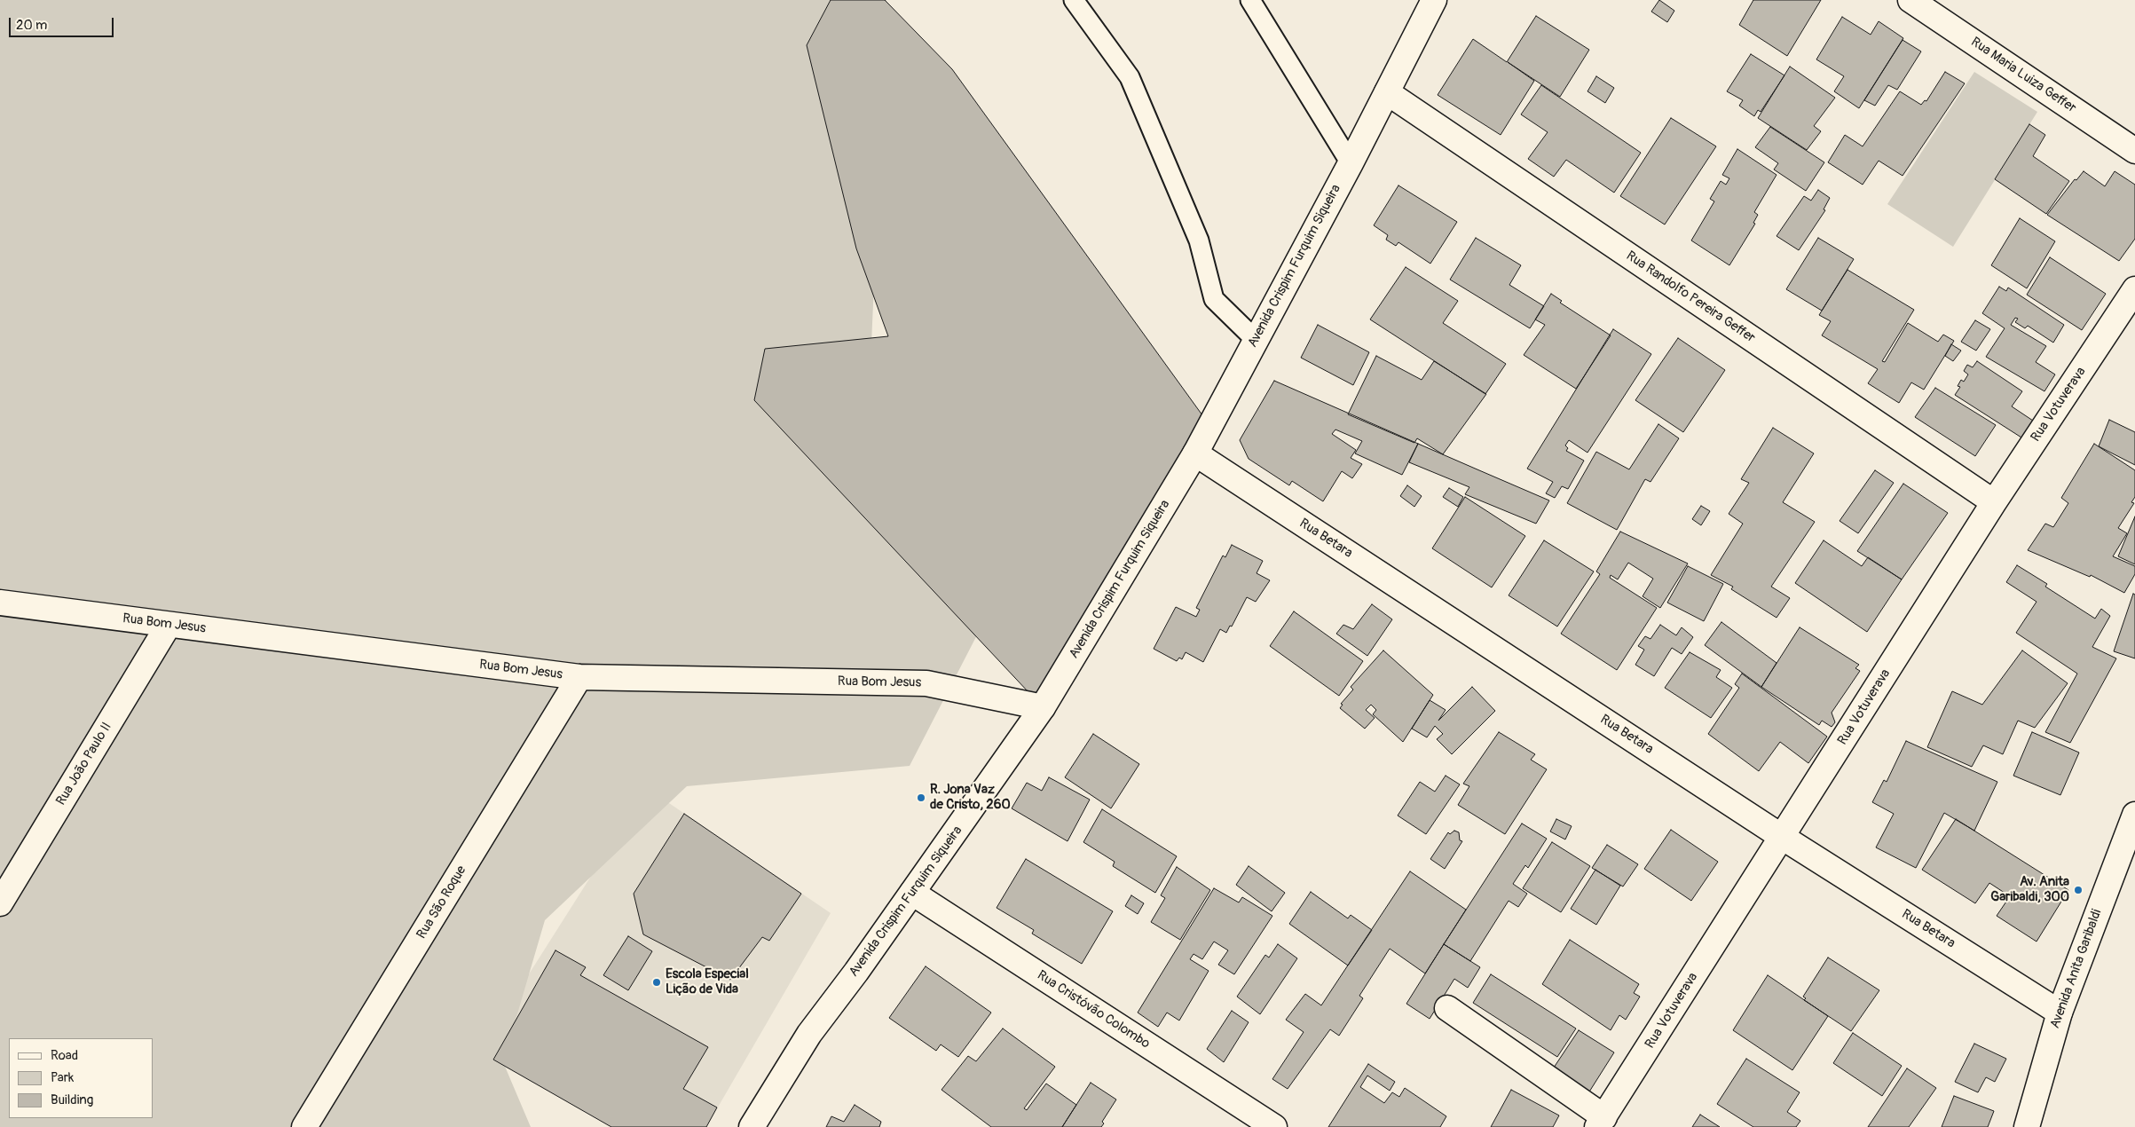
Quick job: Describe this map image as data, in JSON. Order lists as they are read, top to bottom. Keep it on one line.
{"streets":{"street":["Rua Maria Luiza Geffer","Avenida Crispim Furquim Siqueira","Rua Randolfo Pereira Geffer","Rua Votuverava","Rua Betara","Rua Bom Jesus","Rua João Paulo II","Rua São Roque","Avenida Anita Garibaldi","Rua Cristóvão Colombo"]},"crossings":[["Avenida Crispim Furquim Siqueira","Rua Randolfo Pereira Geffer"],["Avenida Crispim Furquim Siqueira","Rua Betara"],["Avenida Crispim Furquim Siqueira","Rua Bom Jesus"],["Avenida Crispim Furquim Siqueira","Rua Cristóvão Colombo"],["Rua Randolfo Pereira Geffer","Rua Votuverava"],["Rua Votuverava","Rua Betara"],["Rua Betara","Avenida Anita Garibaldi"],["Rua Bom Jesus","Rua João Paulo II"],["Rua Bom Jesus","Rua São Roque"]],"places":["R. Jona Vaz de Cristo, 260","Av. Anita Garibaldi, 300","Escola Especial Lição de Vida"],"legend":["Road","Park","Building"],"scale_bar":"20 m"}
